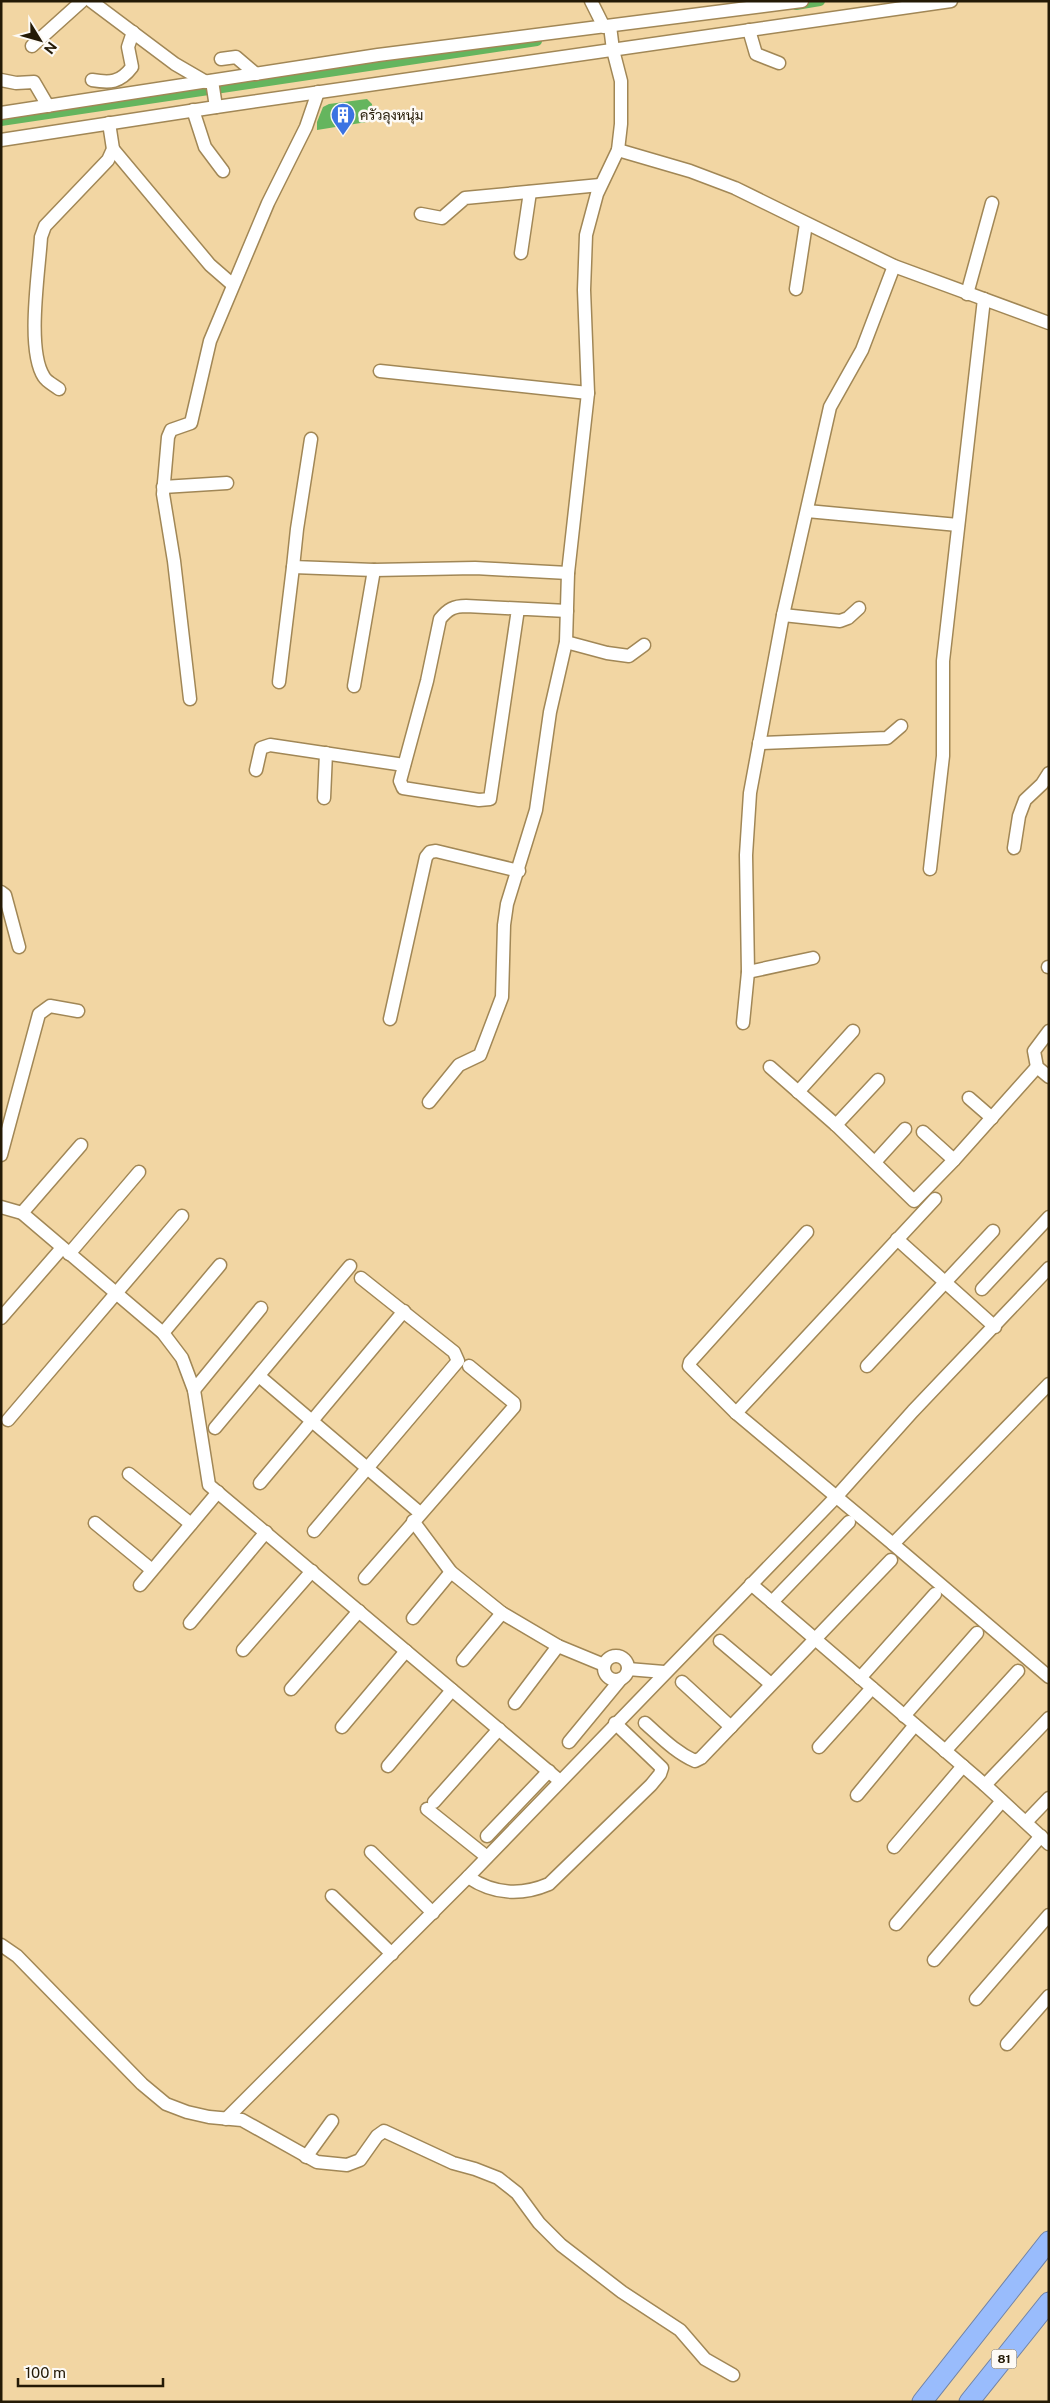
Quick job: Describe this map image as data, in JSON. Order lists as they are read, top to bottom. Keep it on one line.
{"streets":{"highway":["81"]},"places":{"building":["ครัวลุงหนุ่ม"]},"scale_bar":"100 m","north":"bottom right"}
